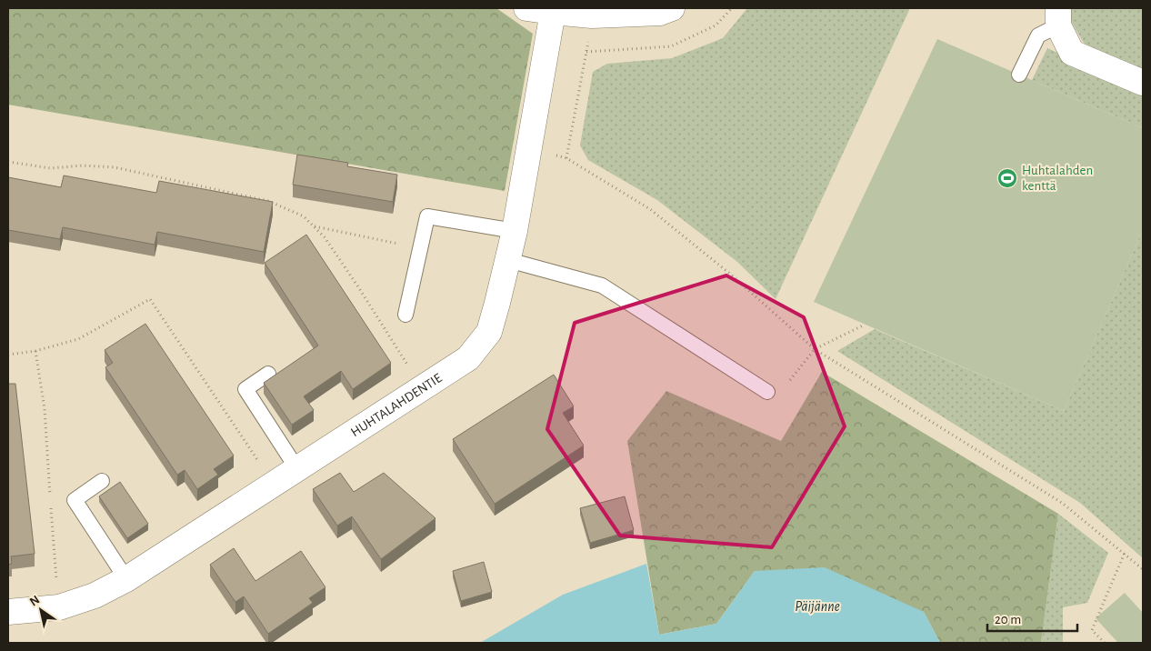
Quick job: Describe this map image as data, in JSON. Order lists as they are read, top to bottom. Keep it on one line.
{"streets":{"street":["HUHTALAHDENTIE"]},"water":["Päijänne"],"places":{"sports":["Huhtalahden kenttä"]},"scale_bar":"20 m","north":"top left"}
